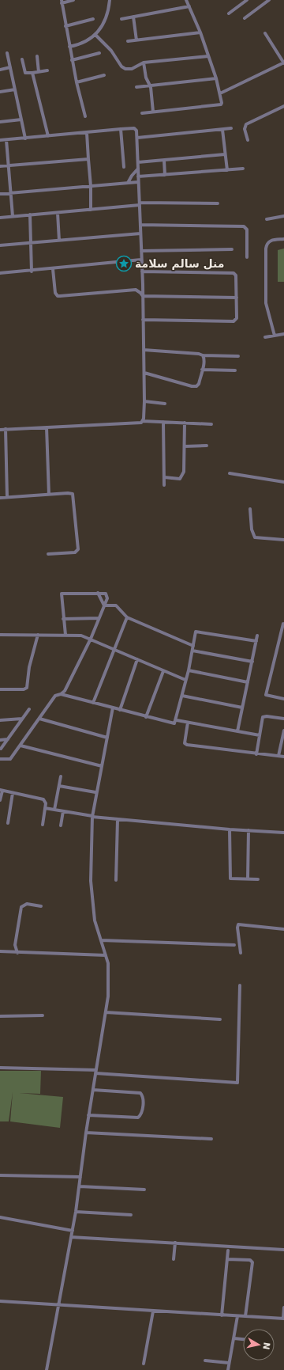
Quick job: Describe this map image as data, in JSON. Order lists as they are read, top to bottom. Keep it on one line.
{"places":{"place":["منل سالم سلامة"]},"north":"right"}
